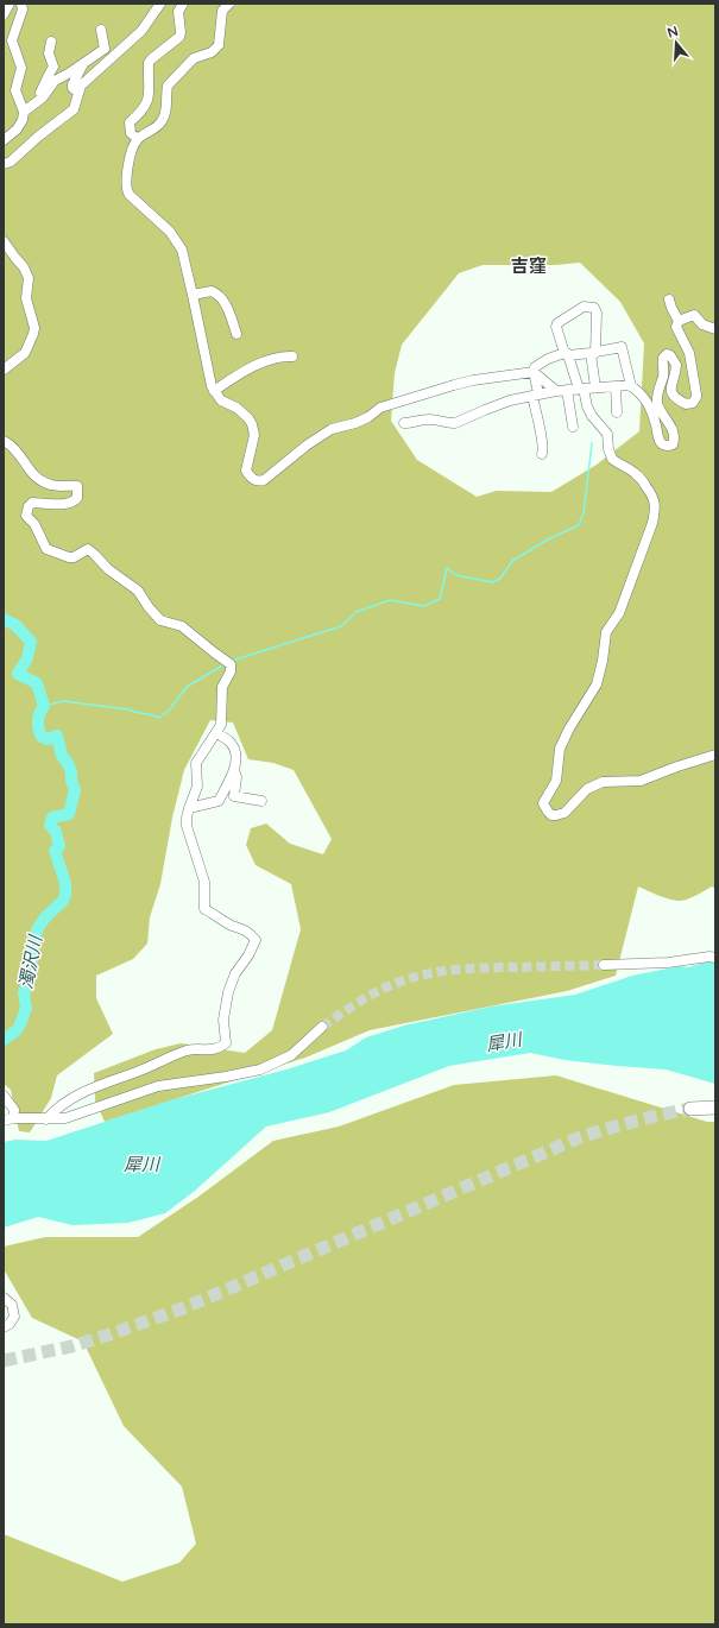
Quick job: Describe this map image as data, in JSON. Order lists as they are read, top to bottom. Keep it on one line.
{"districts":["吉窪"],"water":["濁沢川","犀川"],"north":"top"}
